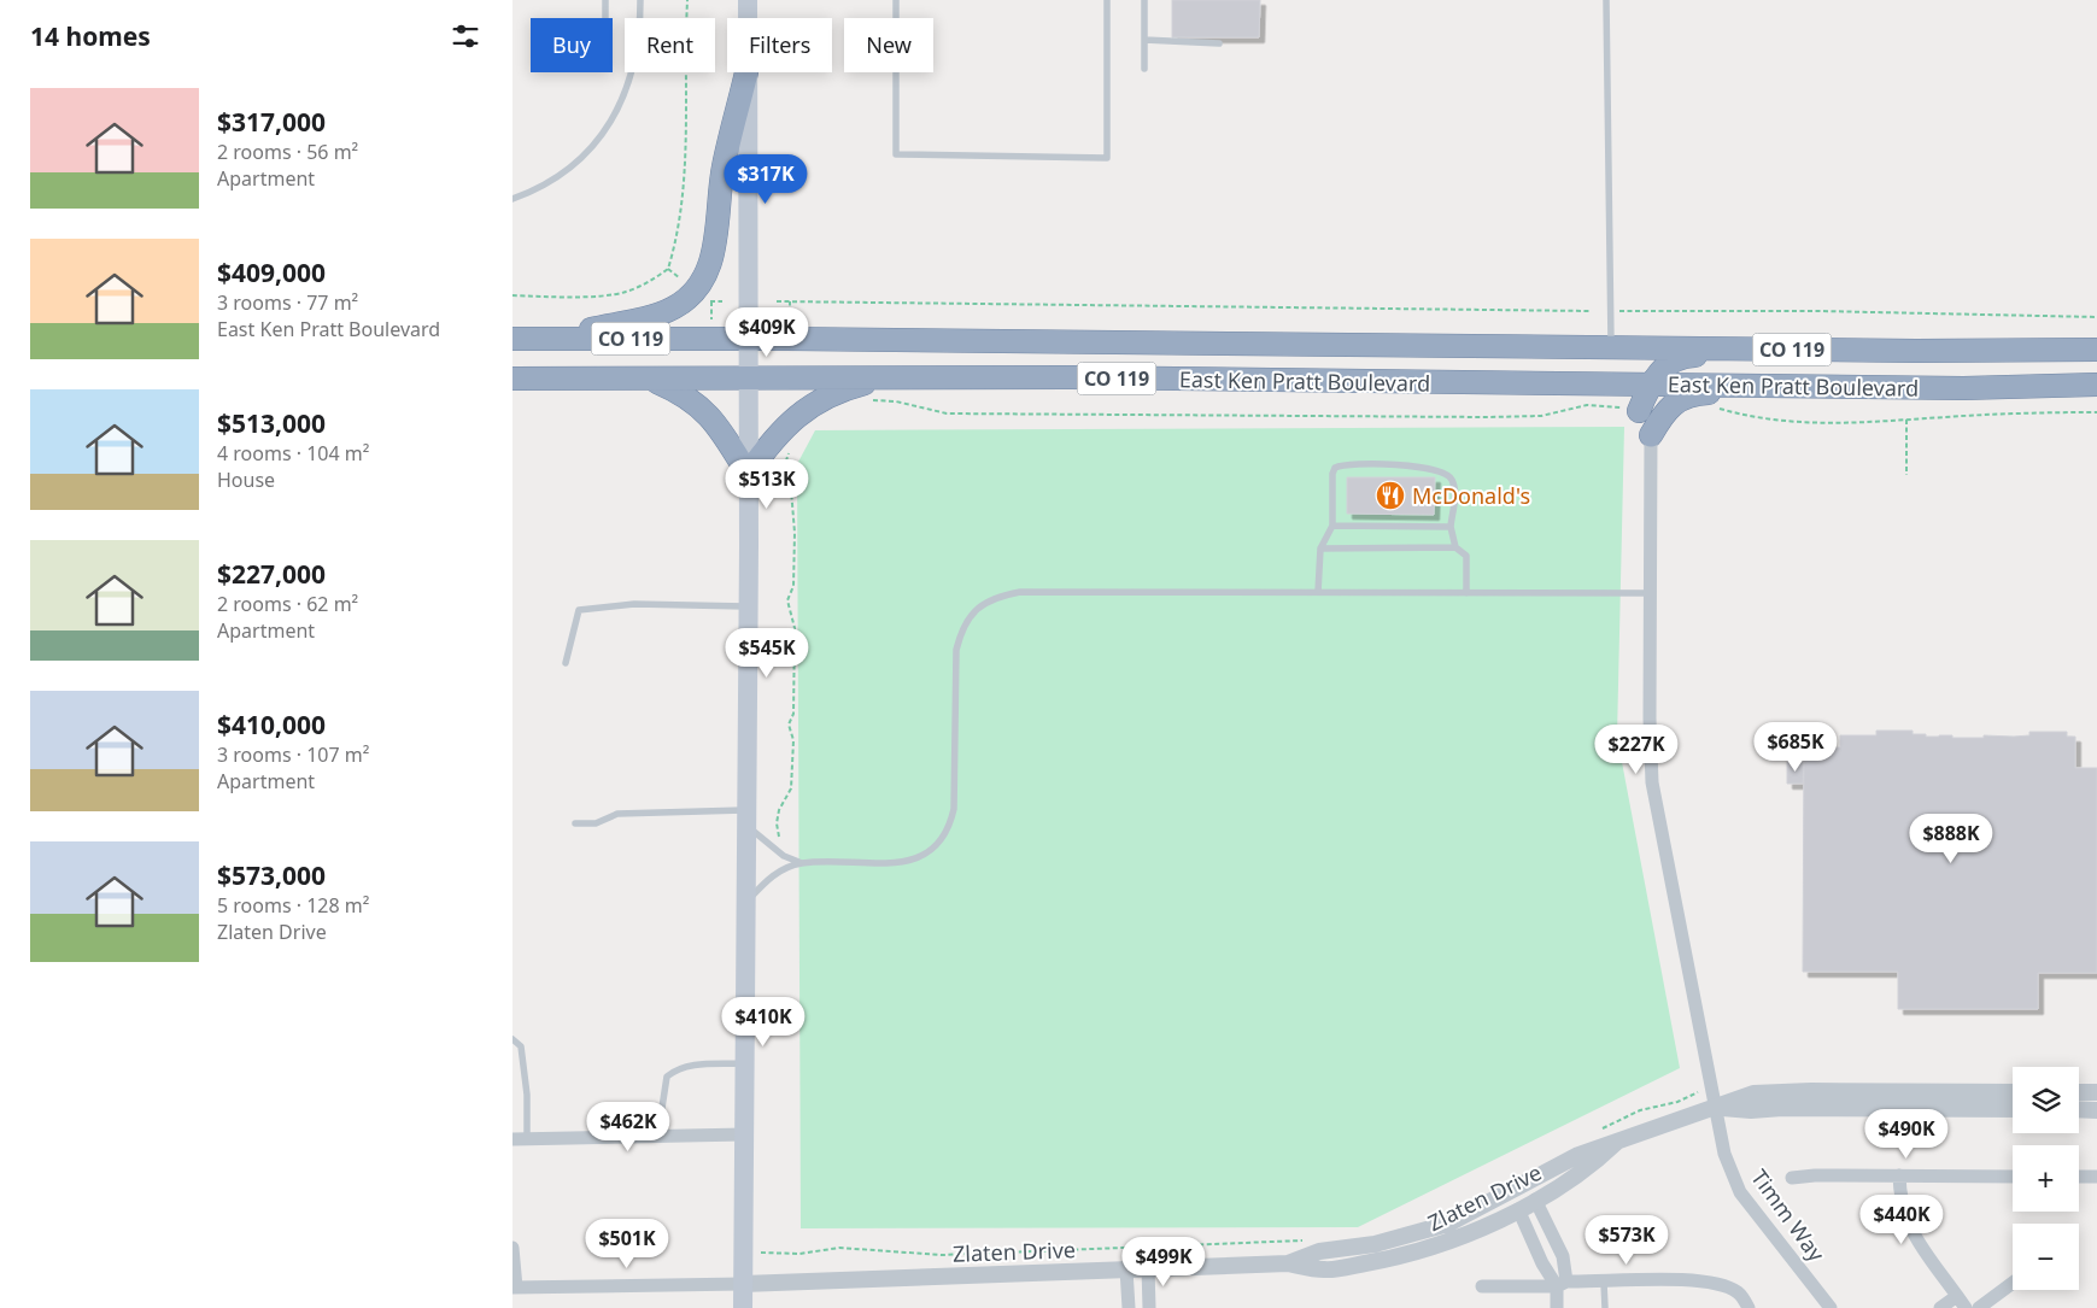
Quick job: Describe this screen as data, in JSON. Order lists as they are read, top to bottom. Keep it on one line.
{"streets":{"highway":["CO 119","East Ken Pratt Boulevard"],"street":["Zlaten Drive","Timm Way"]},"crossings":[["Zlaten Drive","Timm Way"]],"places":{"restaurant":["McDonald's"]},"page":{"heading":"14 homes","chip":["Buy","Rent","Filters","New"],"list":[{"name":"$317,000","note":"2 rooms · 56 m² · Apartment"},{"name":"$409,000","note":"3 rooms · 77 m² · East Ken Pratt Boulevard"},{"name":"$513,000","note":"4 rooms · 104 m² · House"},{"name":"$227,000","note":"2 rooms · 62 m² · Apartment"},{"name":"$410,000","note":"3 rooms · 107 m² · Apartment"},{"name":"$573,000","note":"5 rooms · 128 m² · Zlaten Drive"}],"price":["$317K","$409K","$513K","$545K","$685K","$227K","$888K","$410K","$462K","$490K","$440K","$573K","$501K","$499K"],"map_buttons":["+","−"]}}
